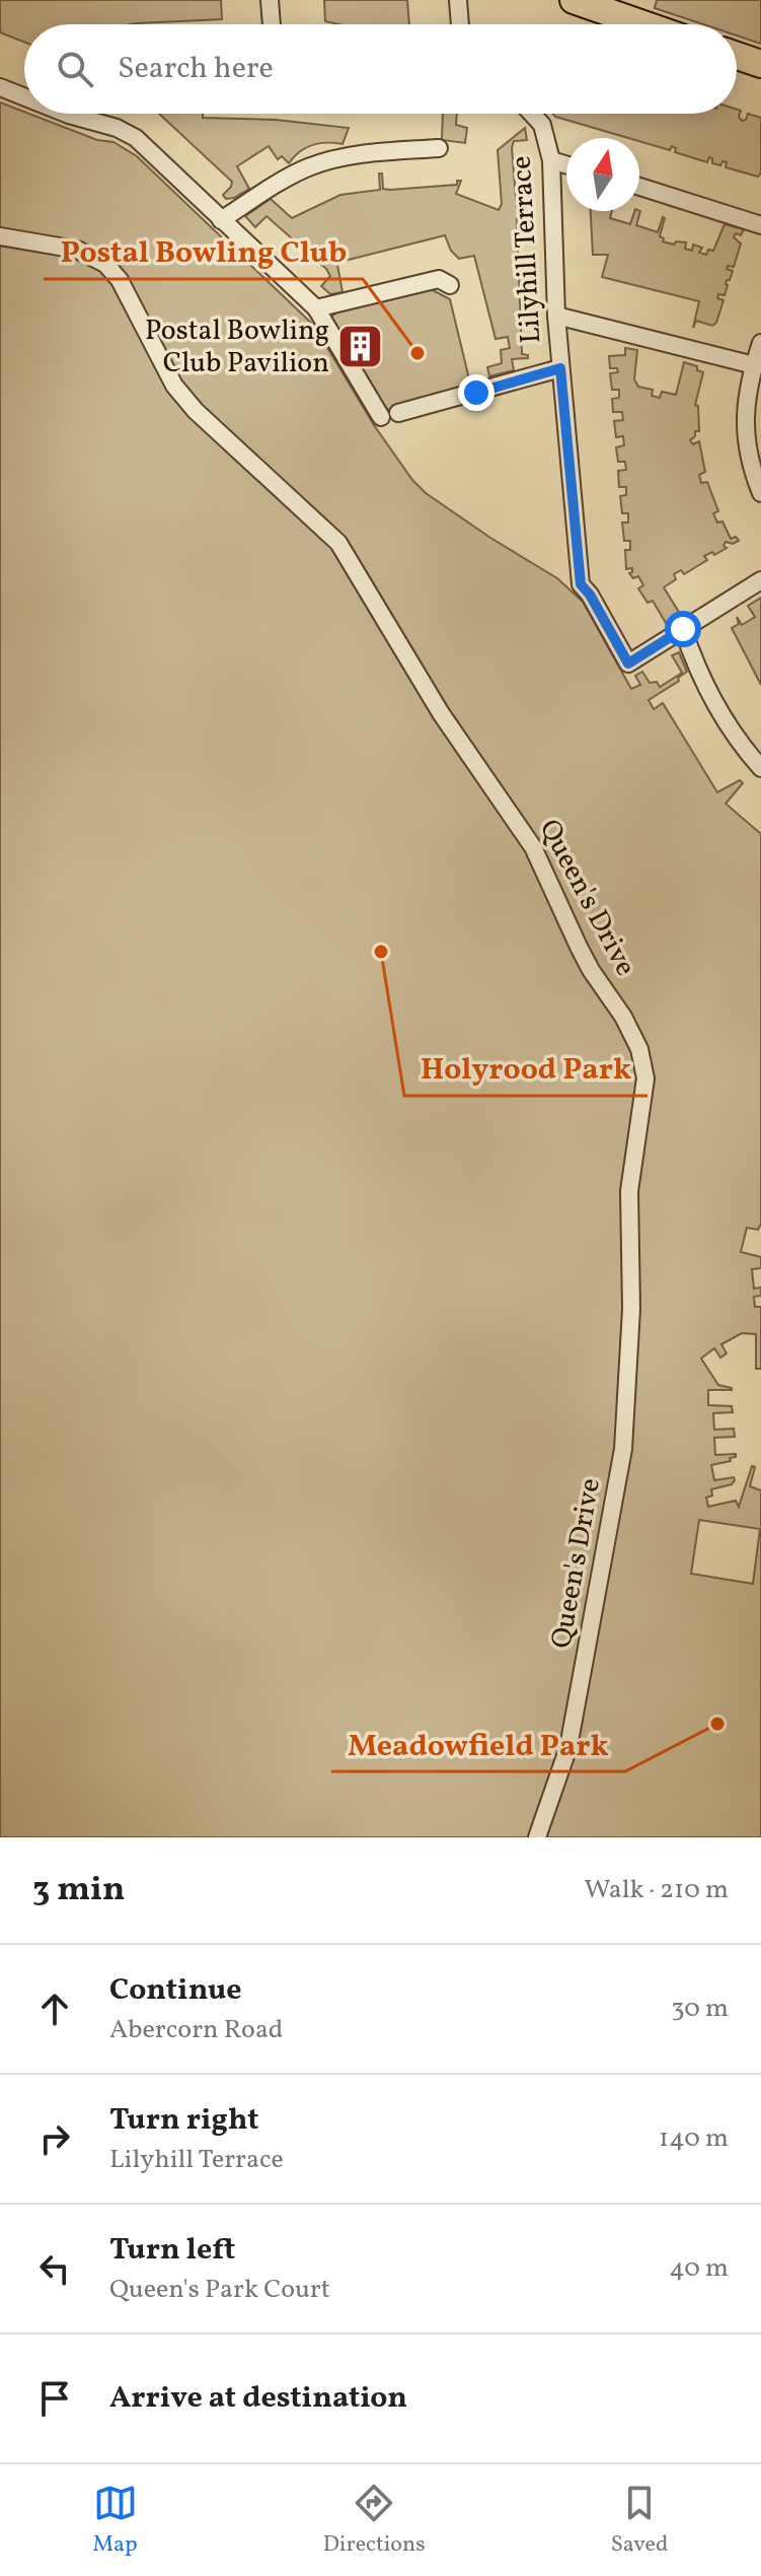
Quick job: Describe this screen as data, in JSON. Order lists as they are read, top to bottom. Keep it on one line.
{"streets":{"street":["Lilyhill Terrace","Queen's Drive"]},"places":{"building":["Postal Bowling Club Pavilion"],"other":["Postal Bowling Club","Holyrood Park","Meadowfield Park"]},"north":"top","page":{"search":"Search here","heading":["3 min","Walk · 210 m"],"list":[["Continue","Abercorn Road","30 m"],["Turn right","Lilyhill Terrace","140 m"],["Turn left","Queen's Park Court","40 m"],"Arrive at destination"],"nav":["Map","Directions","Saved"]}}
